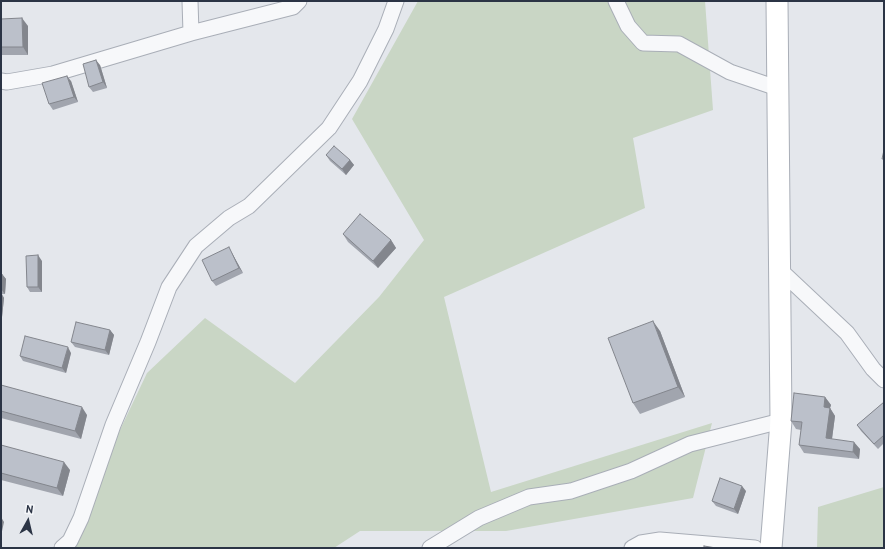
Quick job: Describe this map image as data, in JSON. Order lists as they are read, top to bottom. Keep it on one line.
{"north":"top"}
